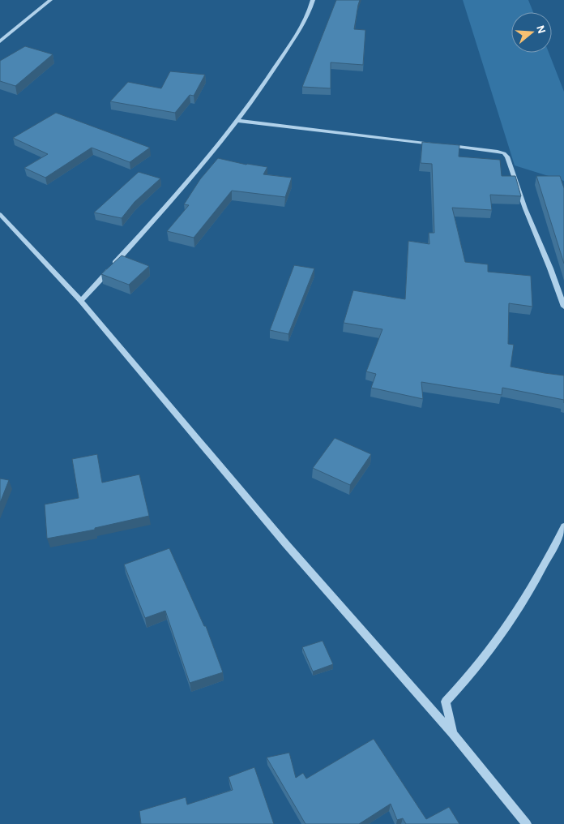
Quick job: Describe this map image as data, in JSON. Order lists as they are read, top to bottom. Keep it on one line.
{"north":"right"}
